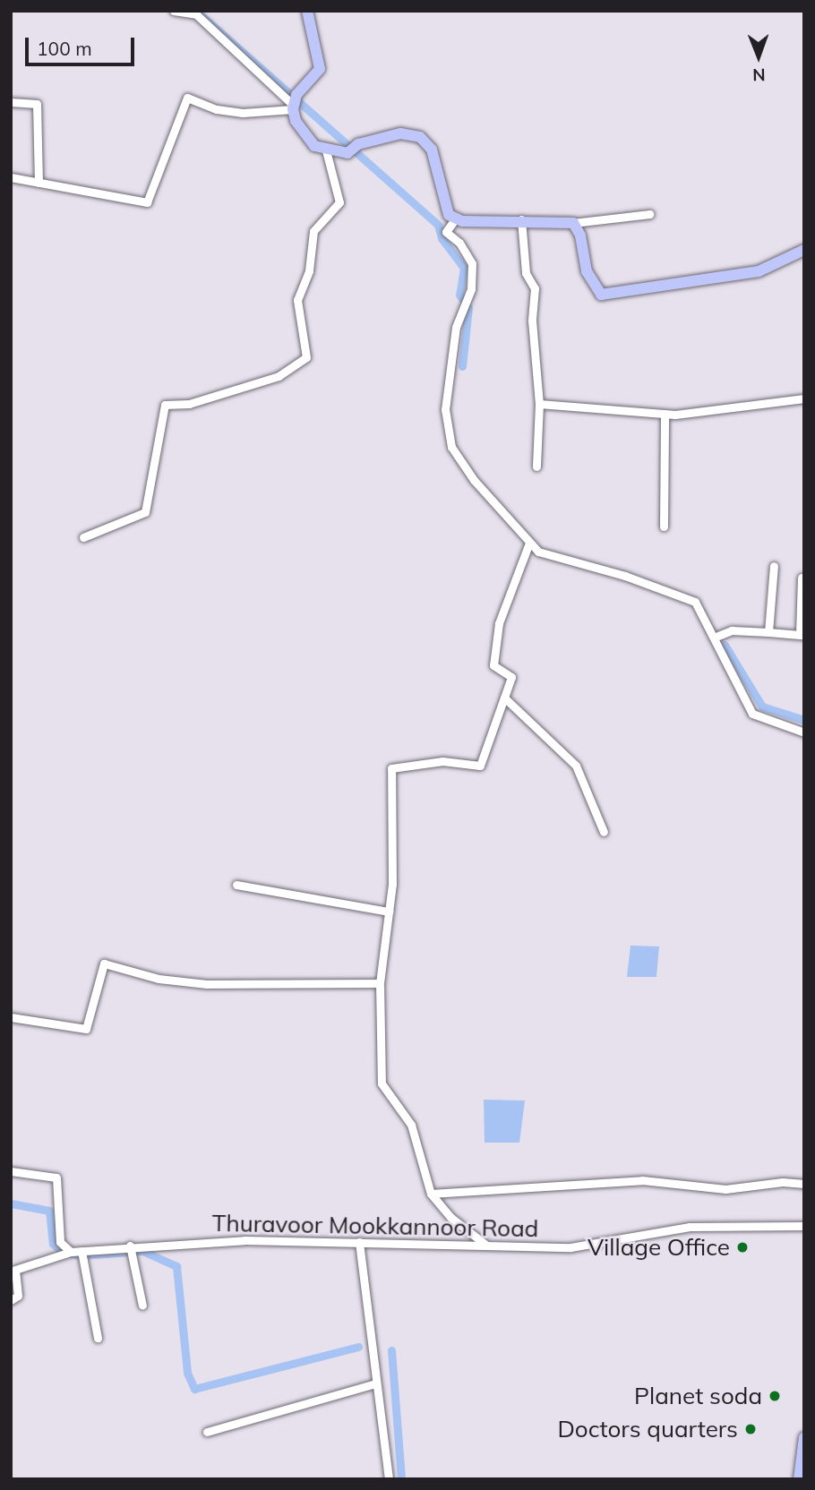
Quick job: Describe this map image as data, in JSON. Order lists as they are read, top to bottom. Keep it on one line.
{"streets":{"street":["Thuravoor Mookkannoor Road"]},"places":["Village Office","Planet soda","Doctors quarters"],"scale_bar":"100 m","north":"bottom"}
